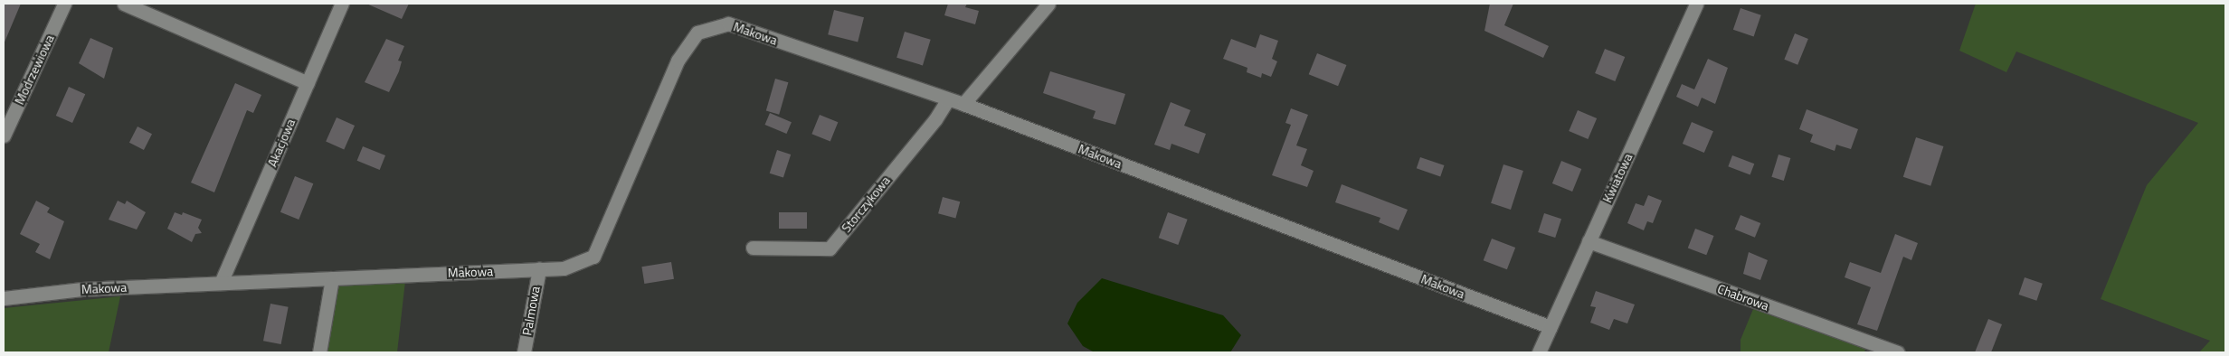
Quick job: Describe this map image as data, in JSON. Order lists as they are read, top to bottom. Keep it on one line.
{"streets":{"street":["Makowa","Modrzewiowa","Akacjowa","Kwiatowa","Storczykowa","Chabrowa","Palmowa"]},"crossings":[["Makowa","Akacjowa"],["Makowa","Kwiatowa"],["Makowa","Storczykowa"],["Makowa","Palmowa"],["Kwiatowa","Chabrowa"]]}
